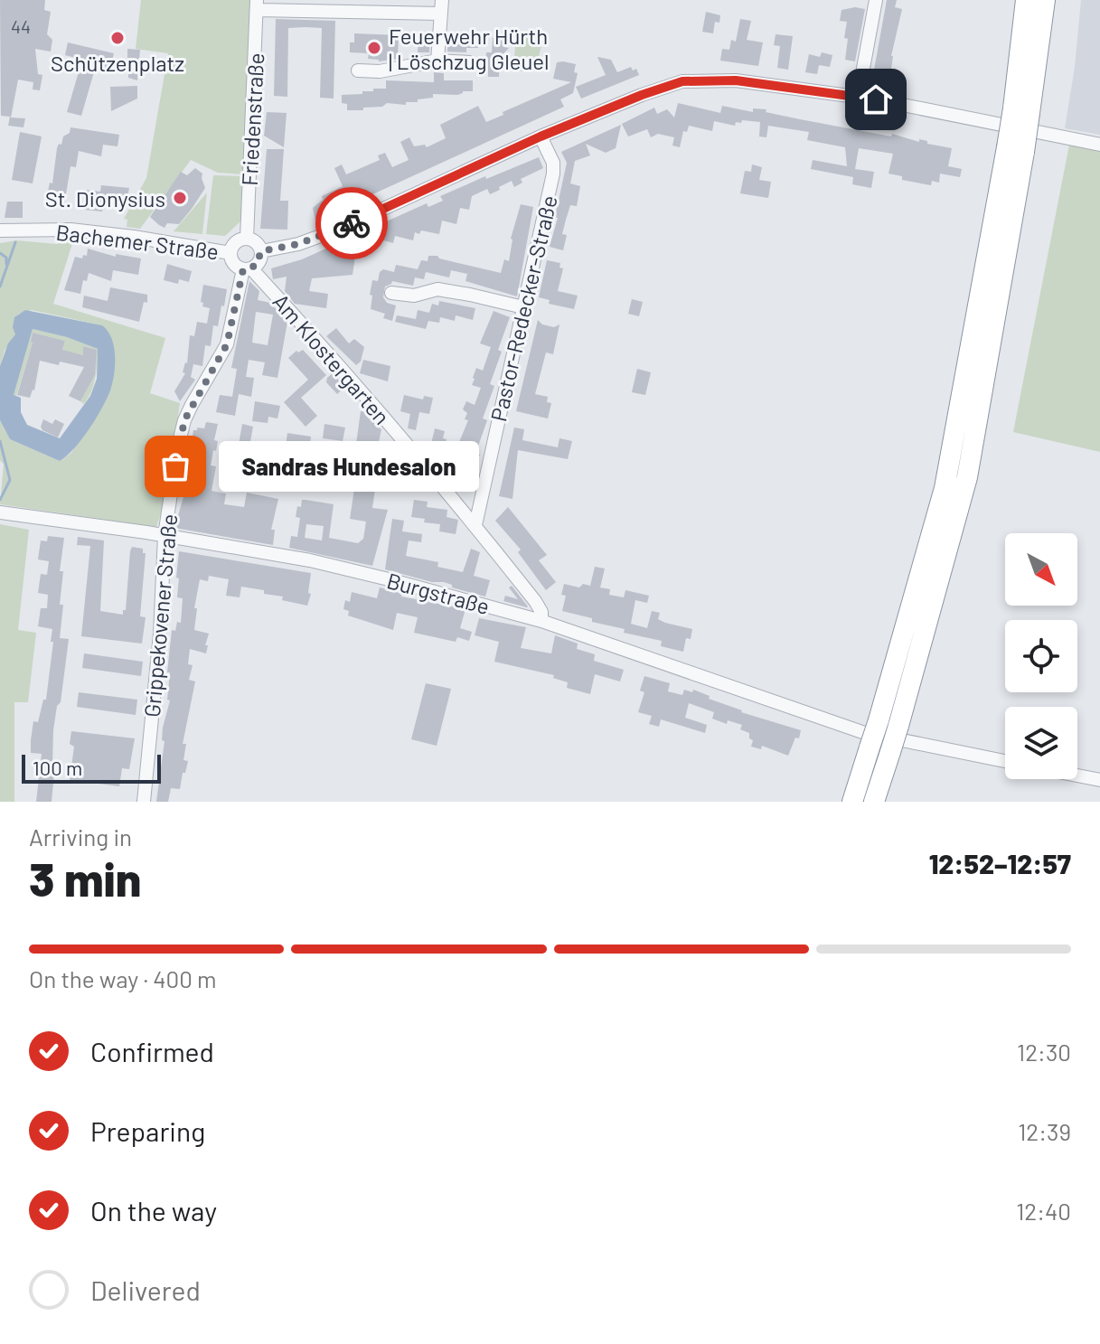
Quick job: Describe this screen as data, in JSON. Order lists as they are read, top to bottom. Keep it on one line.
{"streets":{"street":["Friedenstraße","Bachemer Straße","Pastor-Redecker-Straße","Am Klostergarten","Burgstraße","Grippekovener Straße"]},"crossings":[["Friedenstraße","Bachemer Straße"],["Friedenstraße","Am Klostergarten"],["Friedenstraße","Grippekovener Straße"],["Bachemer Straße","Am Klostergarten"],["Bachemer Straße","Grippekovener Straße"],["Pastor-Redecker-Straße","Am Klostergarten"],["Am Klostergarten","Burgstraße"],["Am Klostergarten","Grippekovener Straße"],["Burgstraße","Grippekovener Straße"]],"places":["Schützenplatz","Feuerwehr Hürth | Löschzug Gleuel","St. Dionysius","Sandras Hundesalon"],"house_numbers":["44"],"scale_bar":"100 m","north":"bottom right","page":{"bubble":"Sandras Hundesalon","scale":"100 m","heading":["3 min","Arriving in","12:52–12:57"],"bar":"On the way · 400 m","list":[["Confirmed","12:30"],["Preparing","12:39"],["On the way","12:40"],"Delivered"]}}
